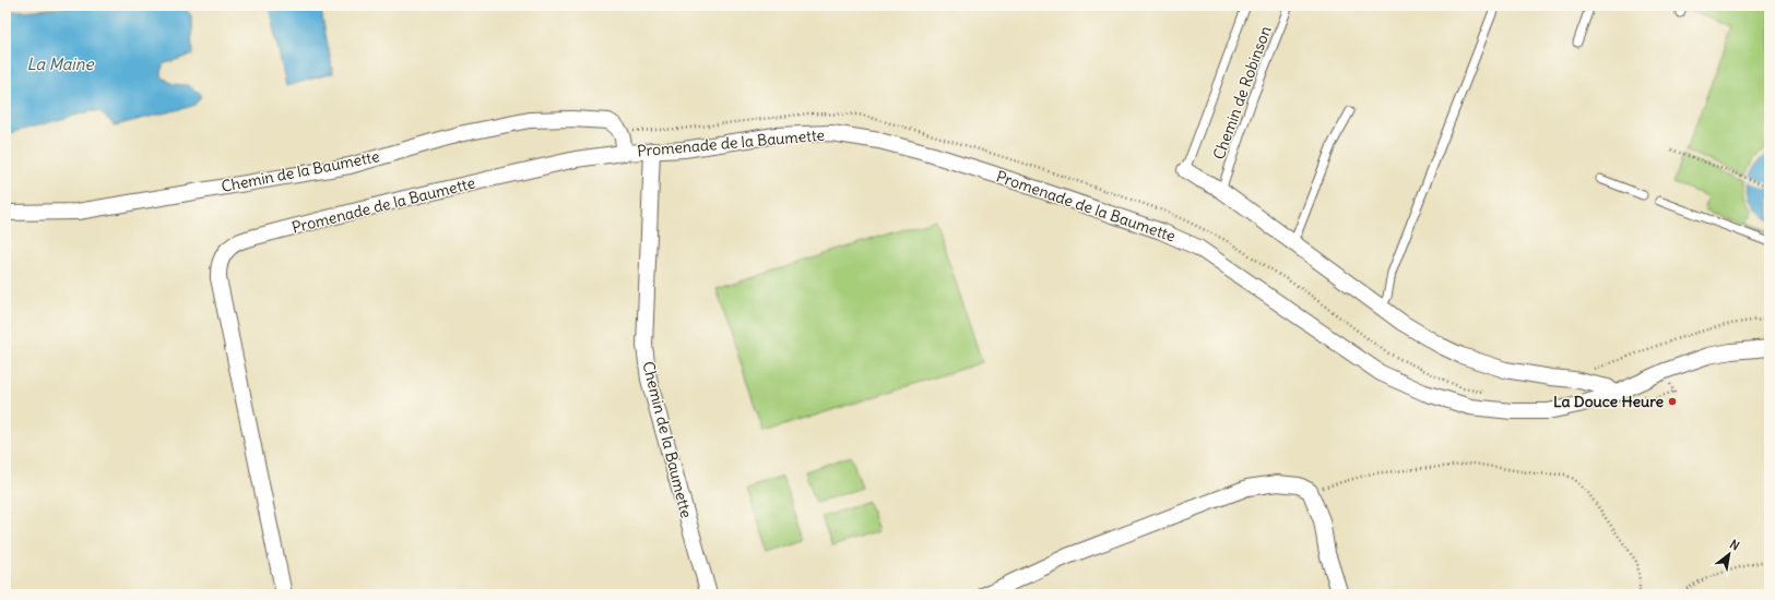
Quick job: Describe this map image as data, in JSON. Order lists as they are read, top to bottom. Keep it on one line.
{"streets":{"street":["Promenade de la Baumette","Chemin de la Baumette"],"lane":["Chemin de Robinson"]},"crossings":[["Promenade de la Baumette","Chemin de la Baumette"]],"water":["La Maine"],"places":["La Douce Heure"],"north":"top right"}
